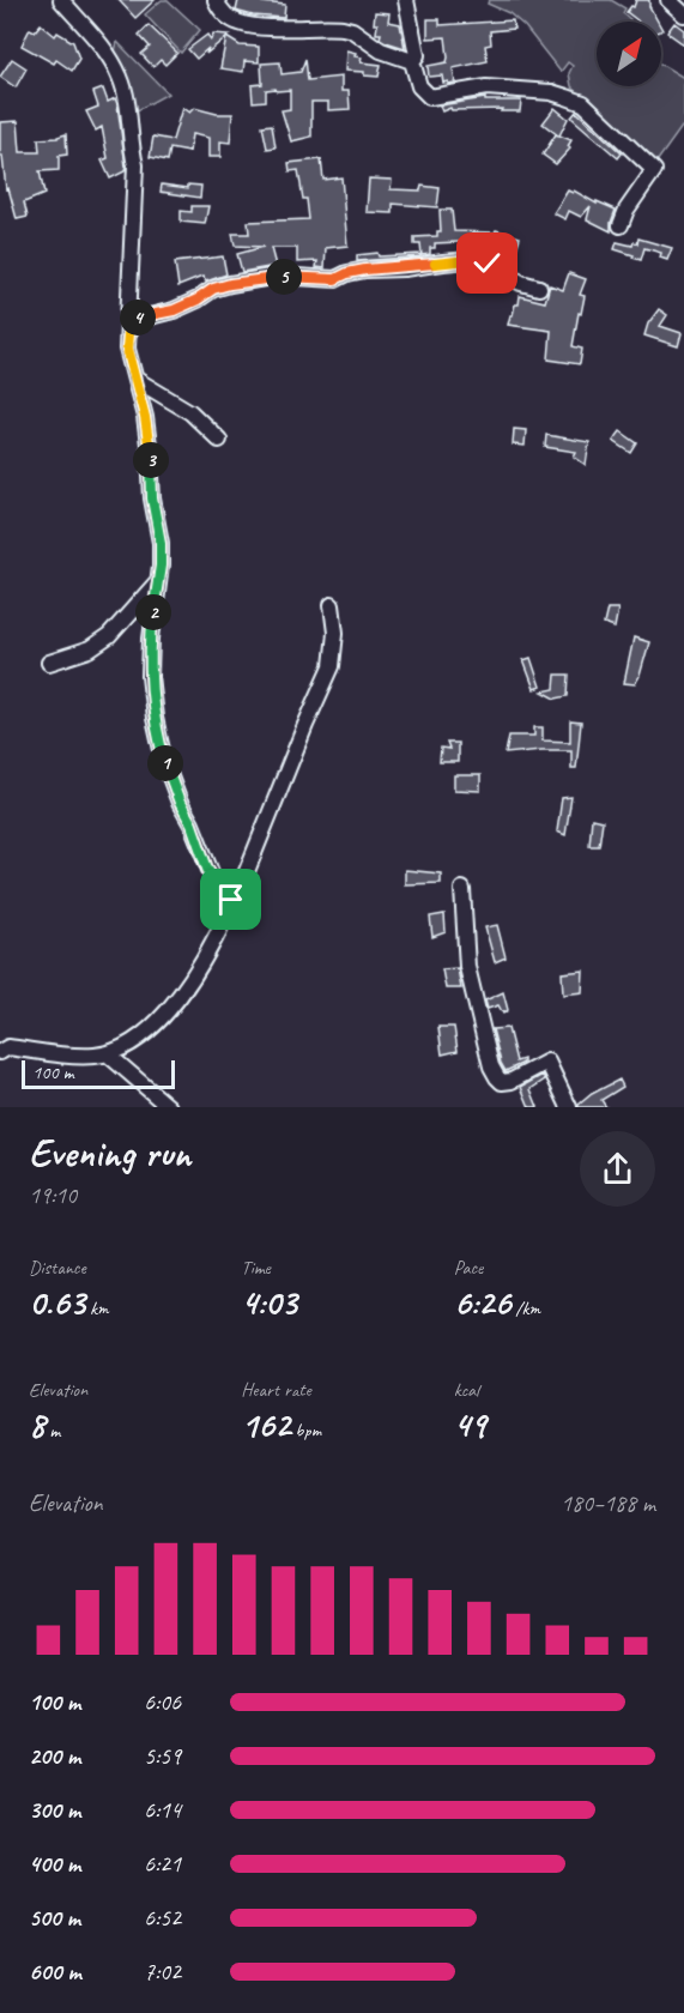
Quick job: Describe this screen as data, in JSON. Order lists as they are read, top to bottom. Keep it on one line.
{"scale_bar":"100 m","north":"top right","page":{"pins":["5","4","3","2","1"],"scale":"100 m","heading":["Evening run","19:10"],"stats":[["Distance","0.63 km"],["Time","4:03"],["Pace","6:26 /km"],["Elevation","8 m"],["Heart rate","162 bpm"],["kcal","49"]],"chart":["Elevation","180–188 m"],"list":[{"name":"100 m","note":"6:06"},{"name":"200 m","note":"5:59"},{"name":"300 m","note":"6:14"},{"name":"400 m","note":"6:21"},{"name":"500 m","note":"6:52"},{"name":"600 m","note":"7:02"}]}}
